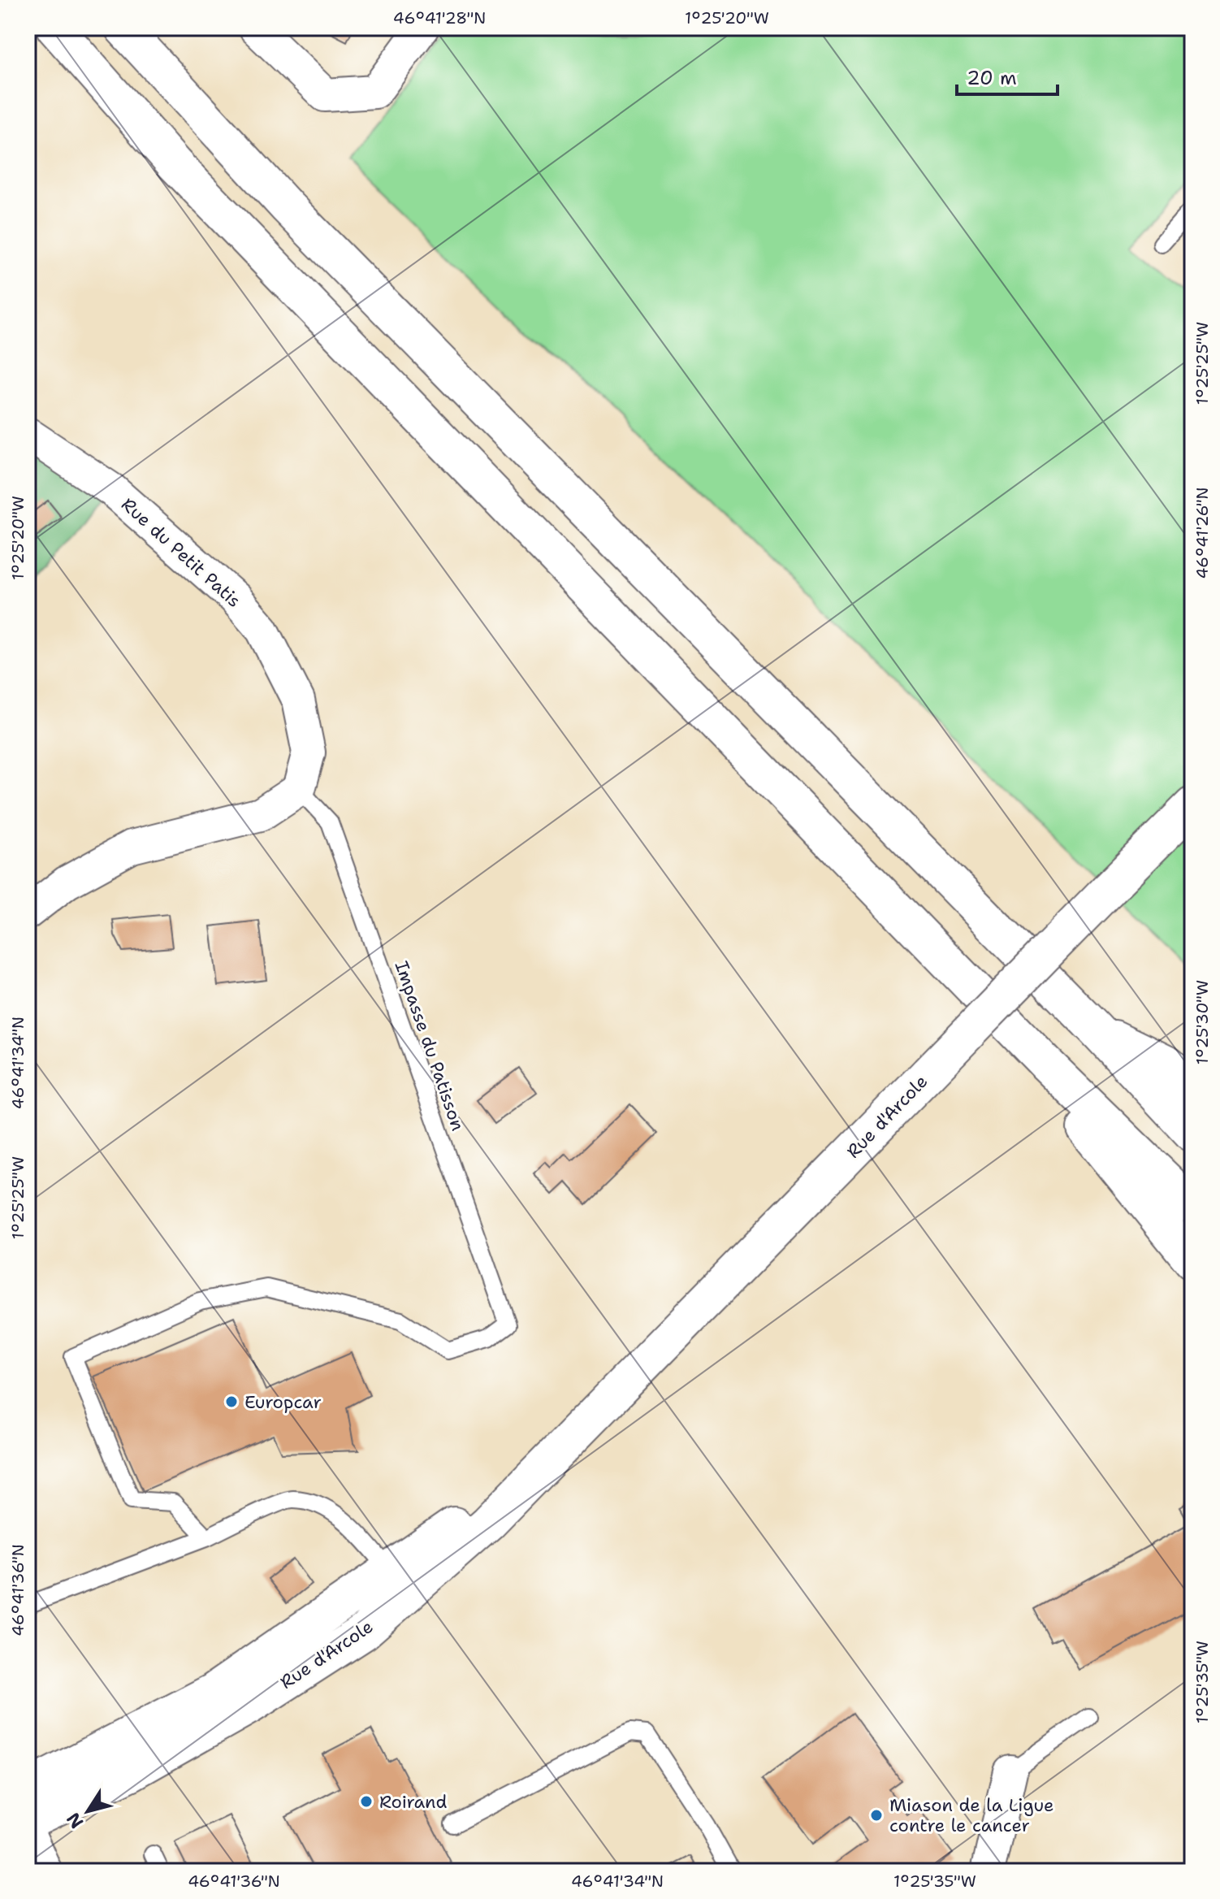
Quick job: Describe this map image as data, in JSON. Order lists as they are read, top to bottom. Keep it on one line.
{"streets":{"main road":["Rue d'Arcole"],"street":["Rue du Petit Patis"],"lane":["Impasse du Patisson"]},"crossings":[["Rue du Petit Patis","Impasse du Patisson"]],"places":["Europcar","Roirand","Miason de la Ligue contre le cancer"],"scale_bar":"20 m","north":"bottom left","coordinates":["46°41'28\"N","1°25'20\"W","1°25'25\"W","46°41'26\"N","1°25'30\"W","46°41'34\"N","46°41'36\"N","1°25'35\"W"]}
